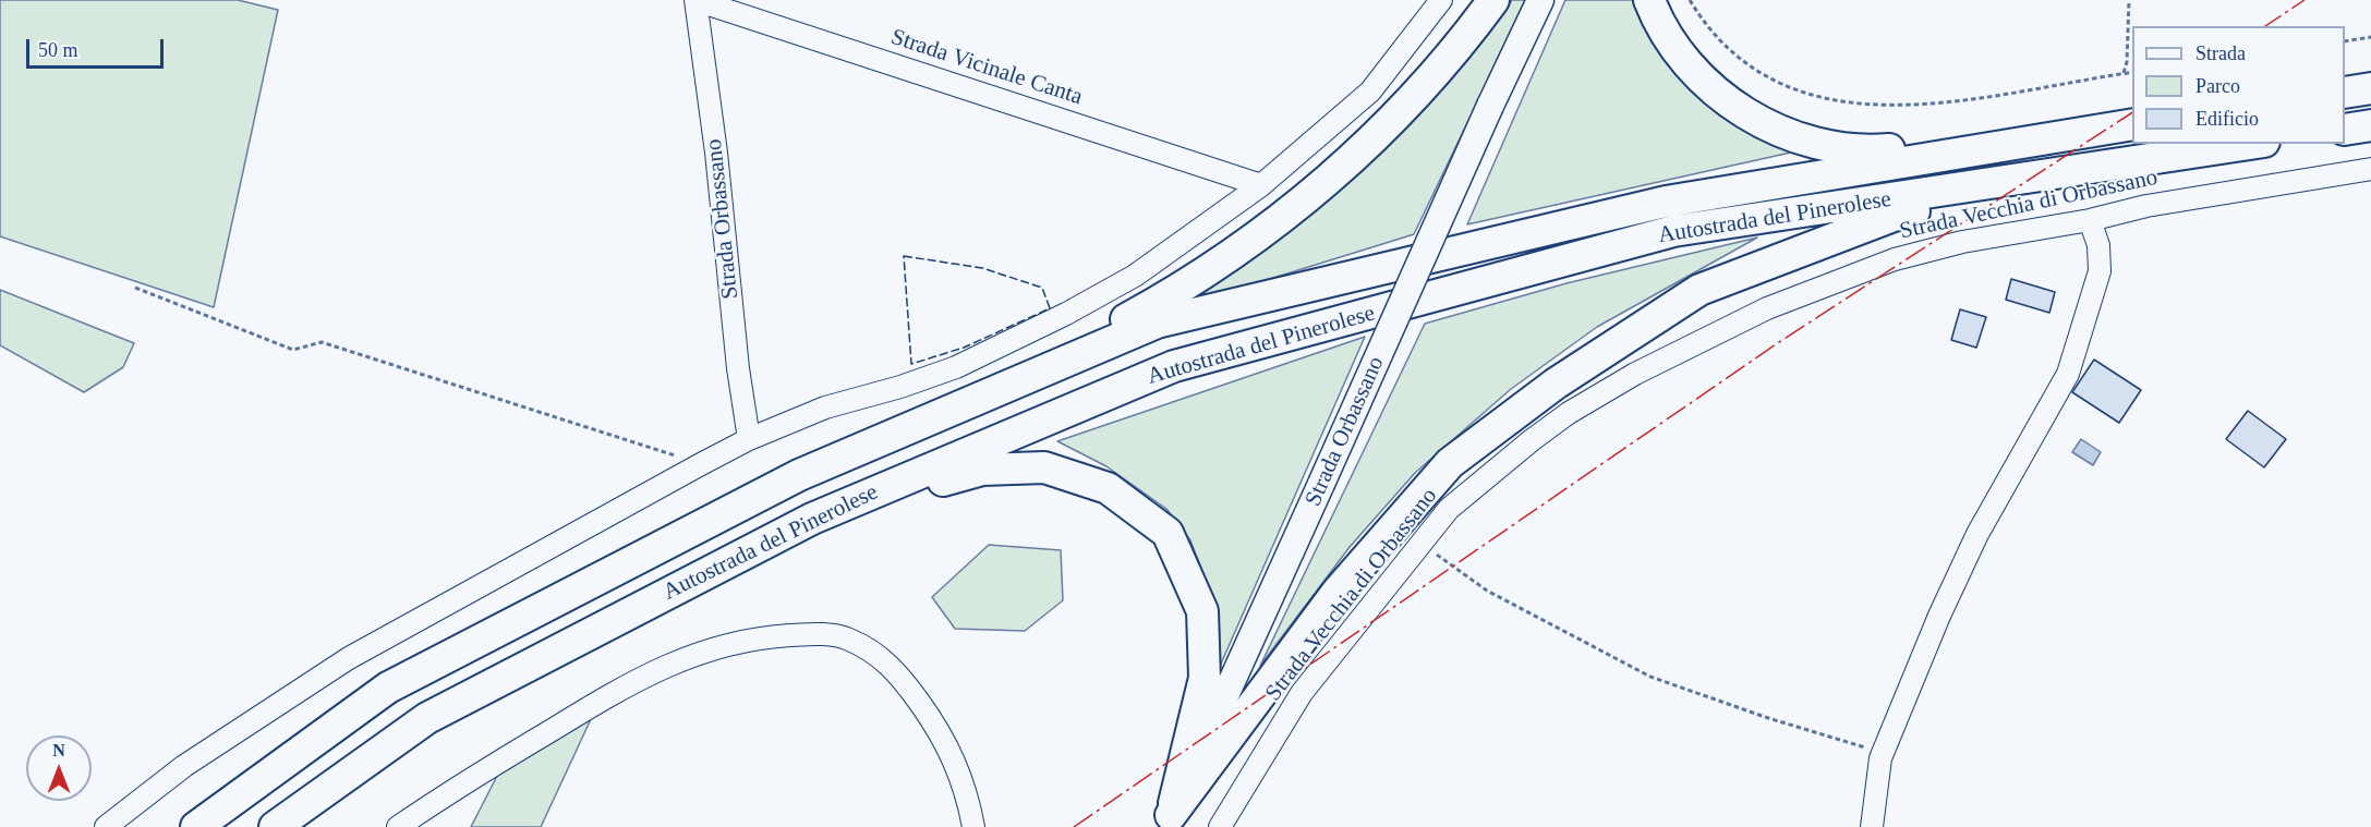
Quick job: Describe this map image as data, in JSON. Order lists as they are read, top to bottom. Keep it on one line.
{"streets":{"highway":["Autostrada del Pinerolese"],"main road":["Strada Orbassano"],"street":["Strada Vicinale Canta","Strada Vecchia di Orbassano"]},"crossings":[["Strada Vicinale Canta","Strada Orbassano"]],"legend":["Strada","Parco","Edificio"],"scale_bar":"50 m","north":"top"}
